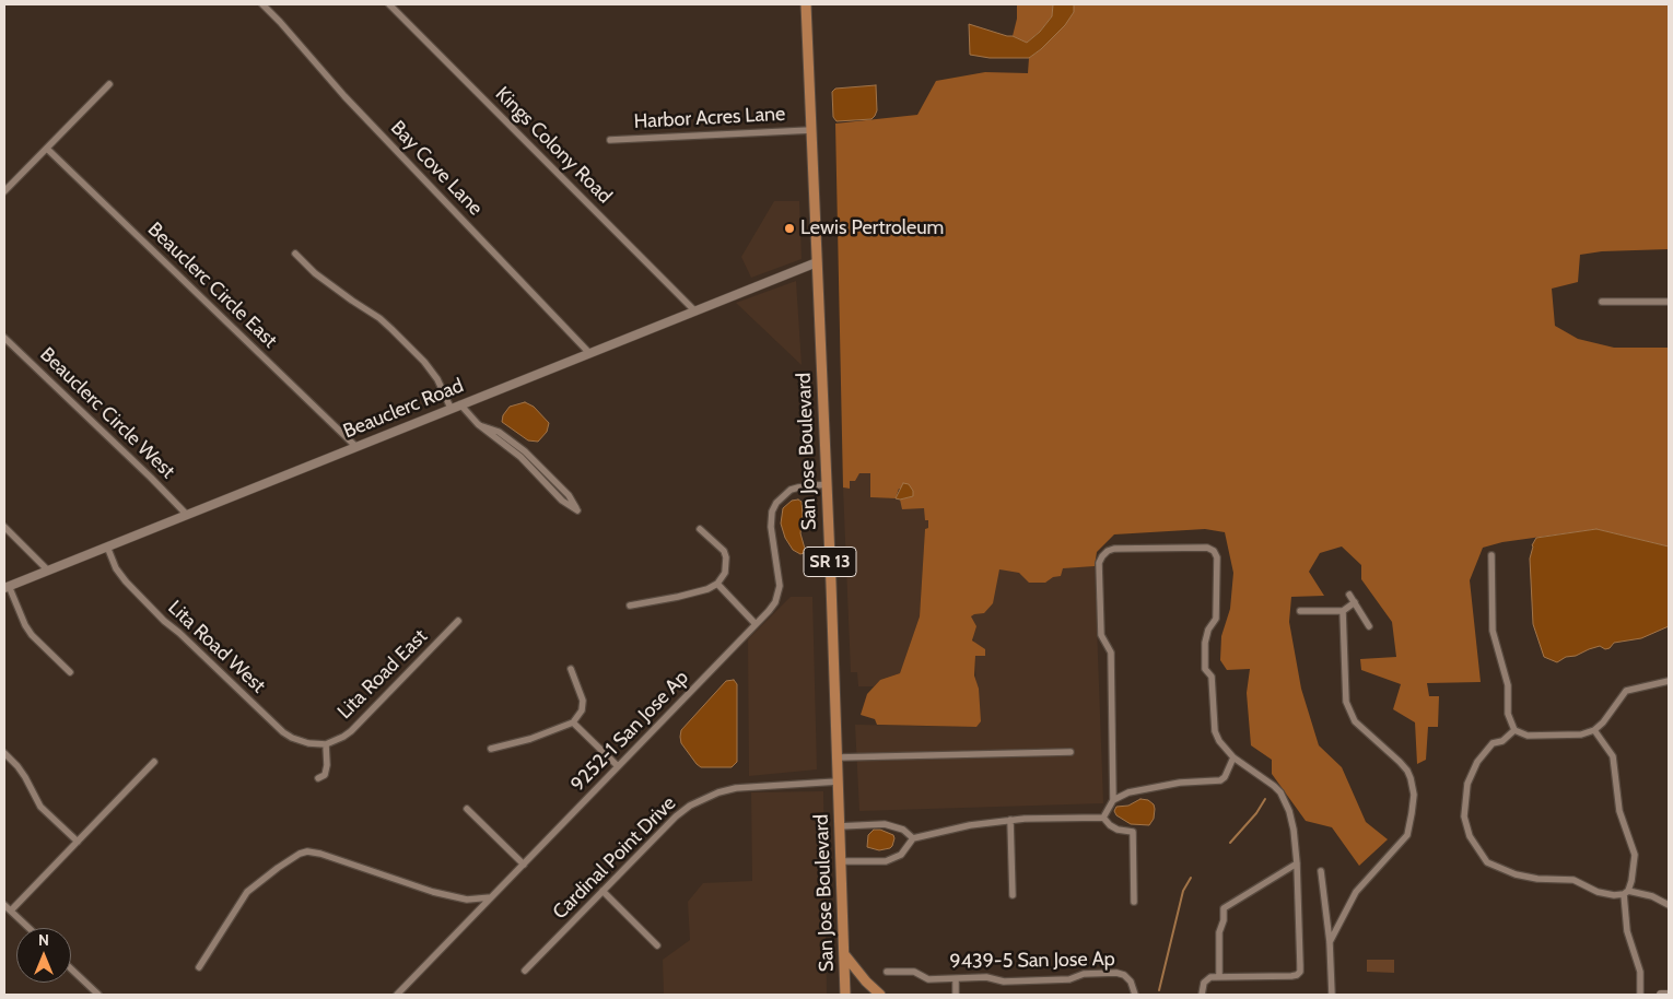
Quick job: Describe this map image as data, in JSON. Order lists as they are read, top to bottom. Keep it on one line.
{"streets":{"main road":["San Jose Boulevard","SR 13"],"street":["Harbor Acres Lane","Kings Colony Road","Bay Cove Lane","Beauclerc Circle East","Beauclerc Road","Beauclerc Circle West","Lita Road West","Lita Road East","9252-1 San Jose Ap","Cardinal Point Drive","9439-5 San Jose Ap"]},"crossings":[["Harbor Acres Lane","San Jose Boulevard"],["Kings Colony Road","Beauclerc Road"],["Bay Cove Lane","Beauclerc Road"],["Beauclerc Circle East","Beauclerc Road"],["Beauclerc Road","Beauclerc Circle West"],["Beauclerc Road","San Jose Boulevard"],["Beauclerc Road","Lita Road West"],["San Jose Boulevard","9252-1 San Jose Ap"],["San Jose Boulevard","Cardinal Point Drive"],["Lita Road West","Lita Road East"]],"places":["Lewis Pertroleum"],"north":"top"}
